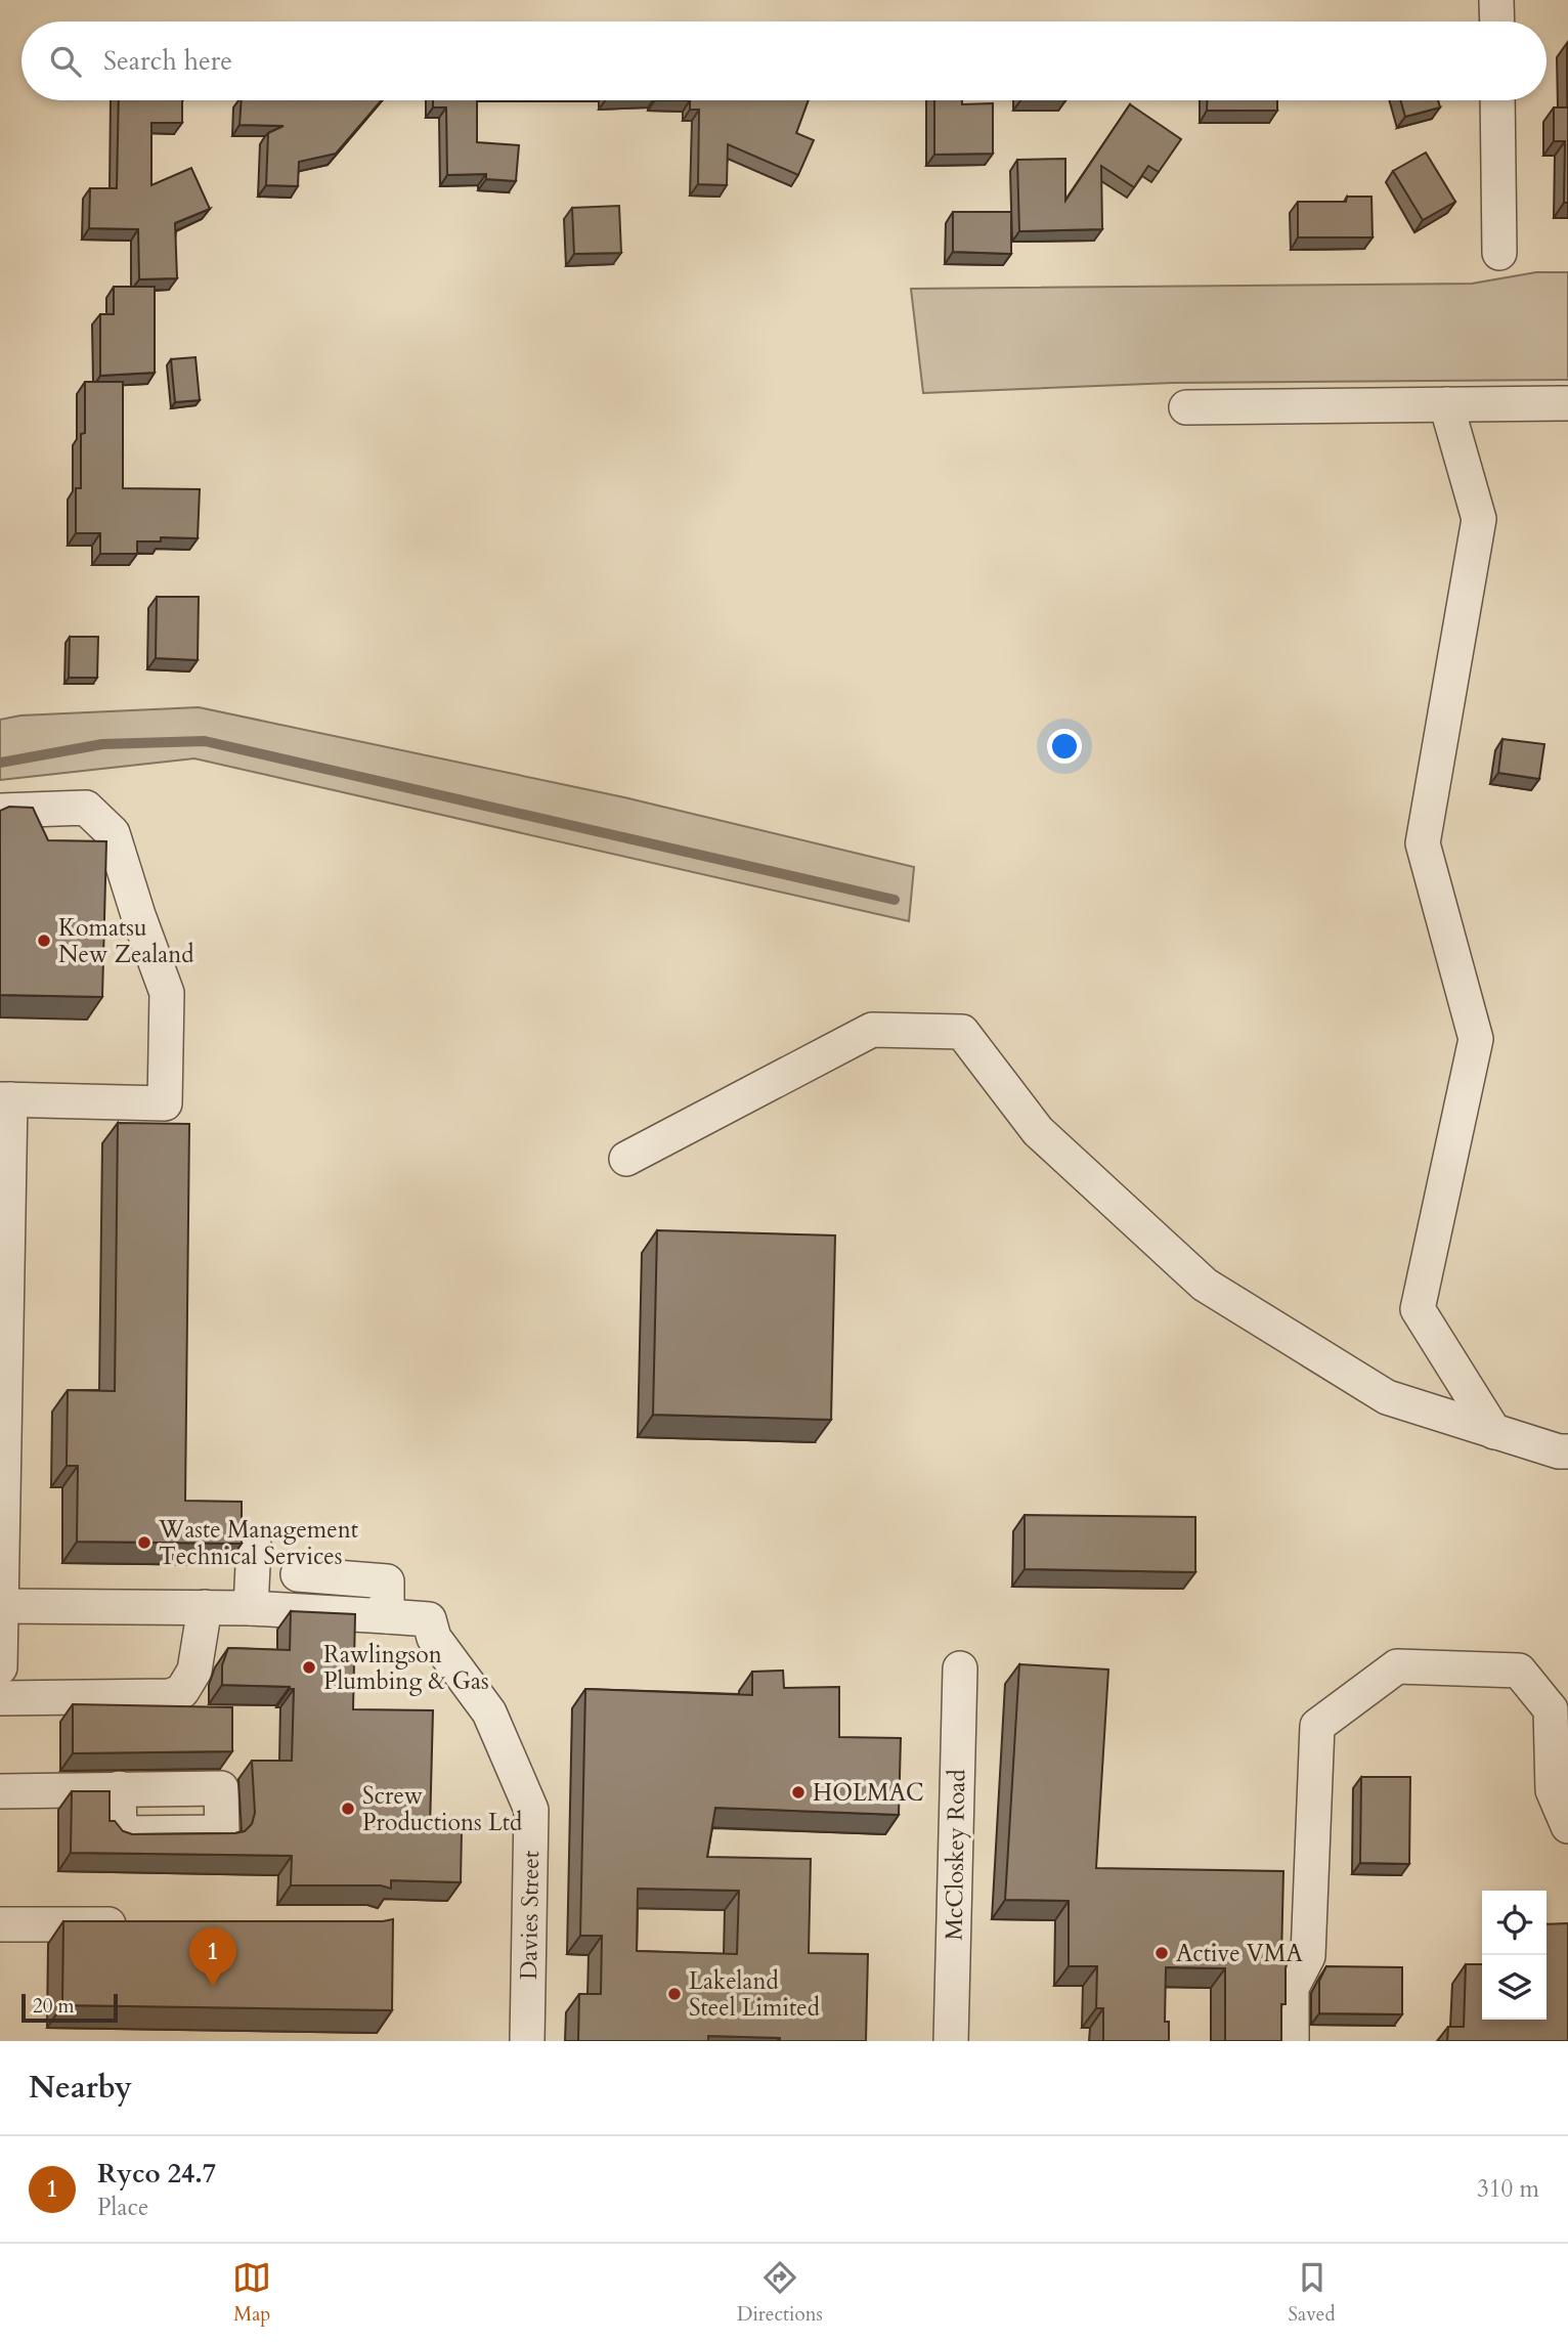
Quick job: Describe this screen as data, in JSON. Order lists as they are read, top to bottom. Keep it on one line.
{"streets":{"street":["McCloskey Road","Davies Street"]},"places":["Komatsu New Zealand","Waste Management Technical Services","Rawlingson Plumbing & Gas","HOLMAC","Screw Productions Ltd","Active VMA","Lakeland Steel Limited"],"scale_bar":"20 m","page":{"search":"Search here","pins":"1","scale":"20 m","heading":"Nearby","list":[{"mark":"1","name":"Ryco 24.7","note":"Place","value":"310 m"}],"nav":["Map","Directions","Saved"]}}
